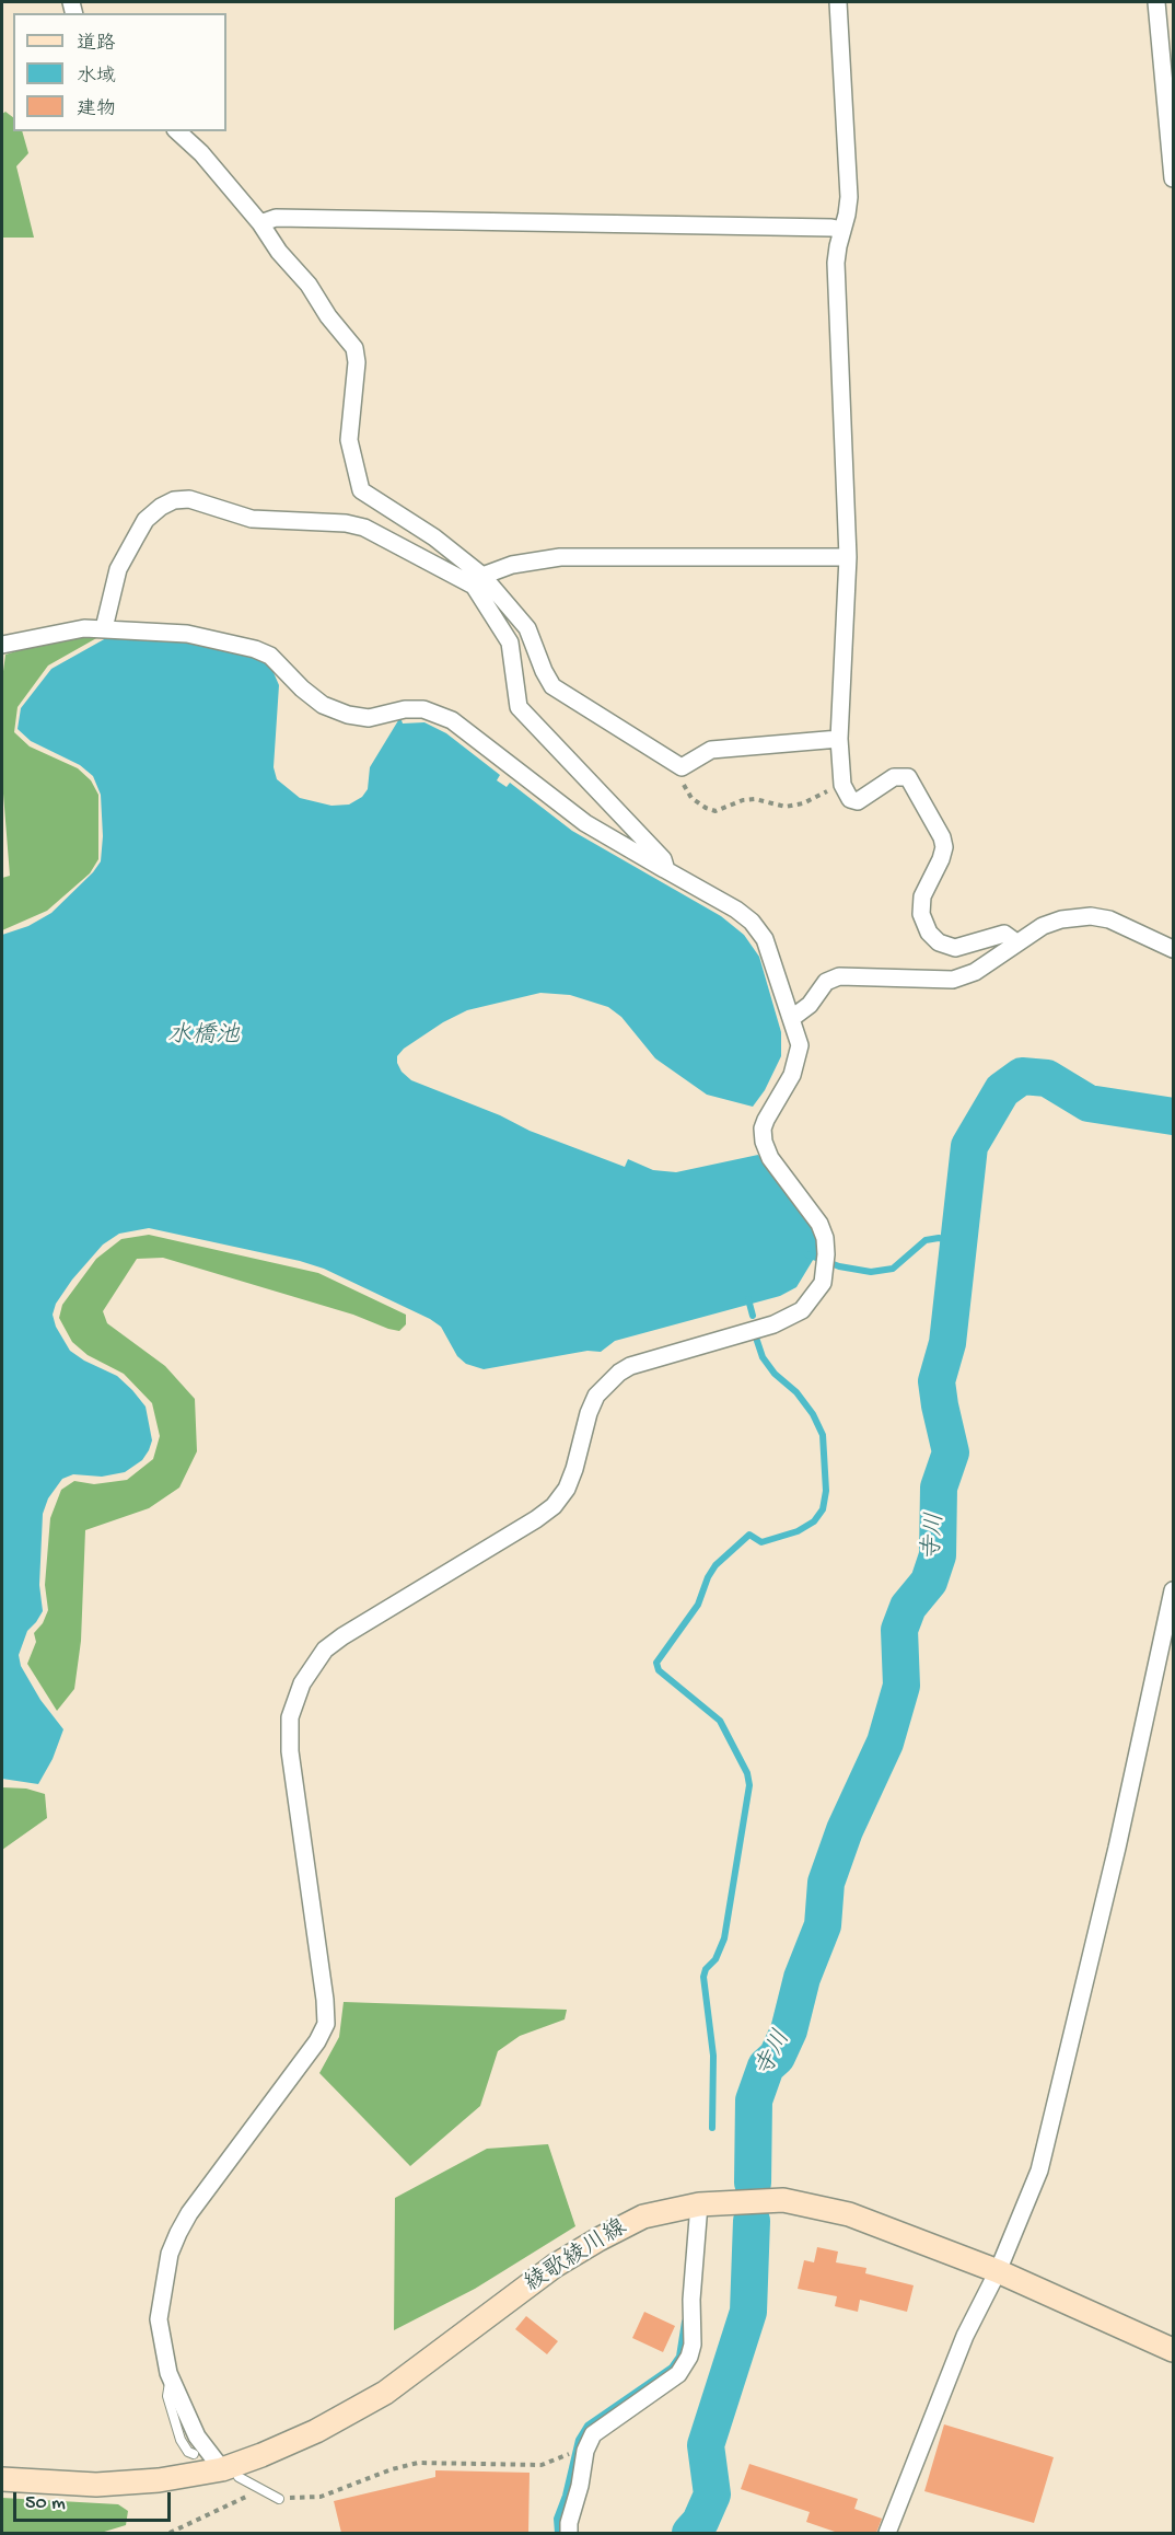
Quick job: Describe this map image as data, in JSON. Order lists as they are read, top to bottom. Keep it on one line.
{"streets":{"main road":["綾歌綾川線"]},"water":["水橋池","寺川"],"legend":["道路","水域","建物"],"scale_bar":"50 m"}
